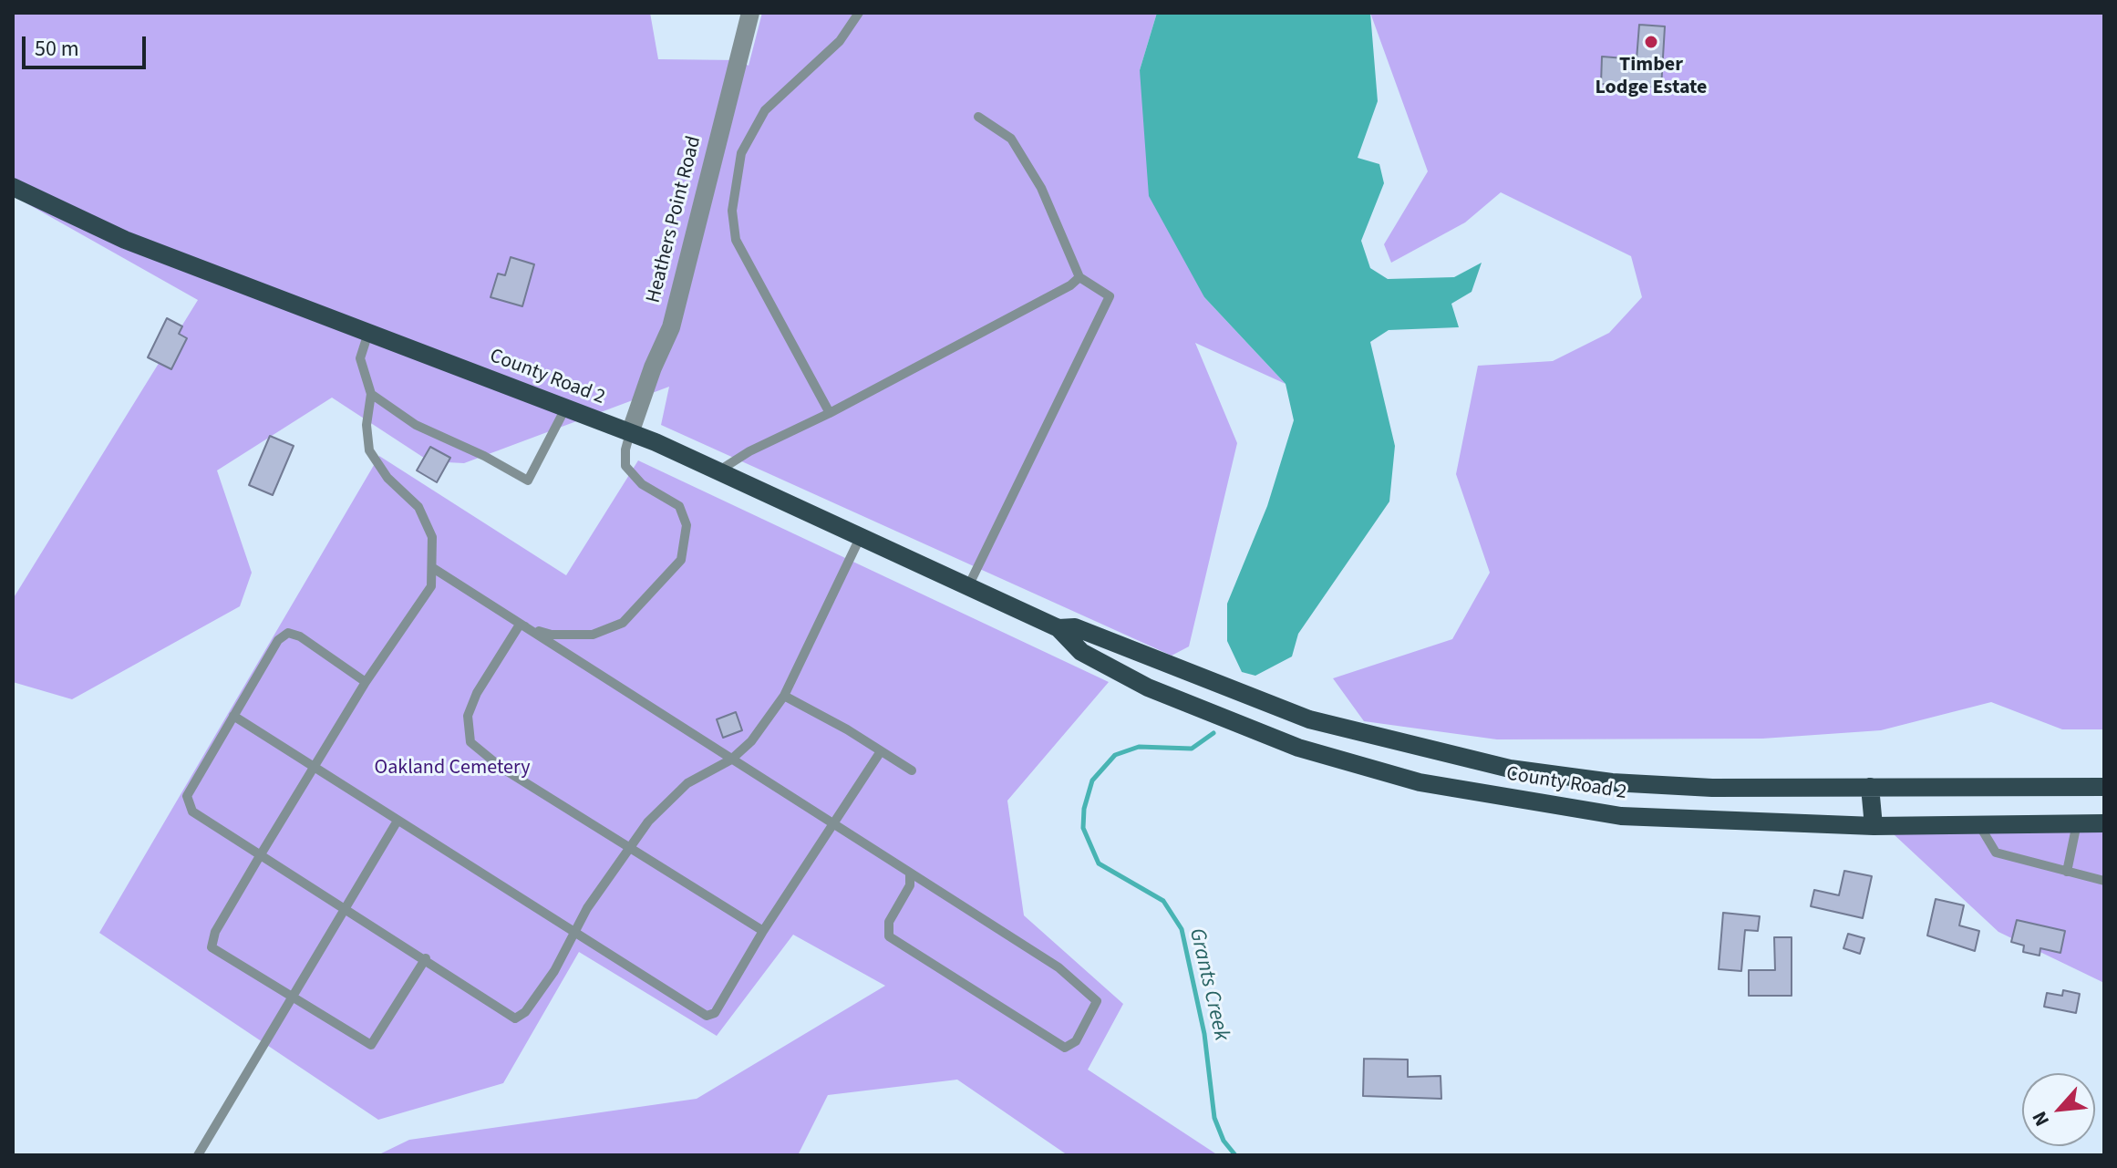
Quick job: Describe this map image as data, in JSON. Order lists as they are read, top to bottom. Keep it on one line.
{"streets":{"main road":["County Road 2"],"street":["Heathers Point Road"]},"crossings":[["Heathers Point Road","County Road 2"]],"water":["Grants Creek"],"parks":["Oakland Cemetery"],"places":["Timber Lodge Estate"],"scale_bar":"50 m","north":"bottom left"}
